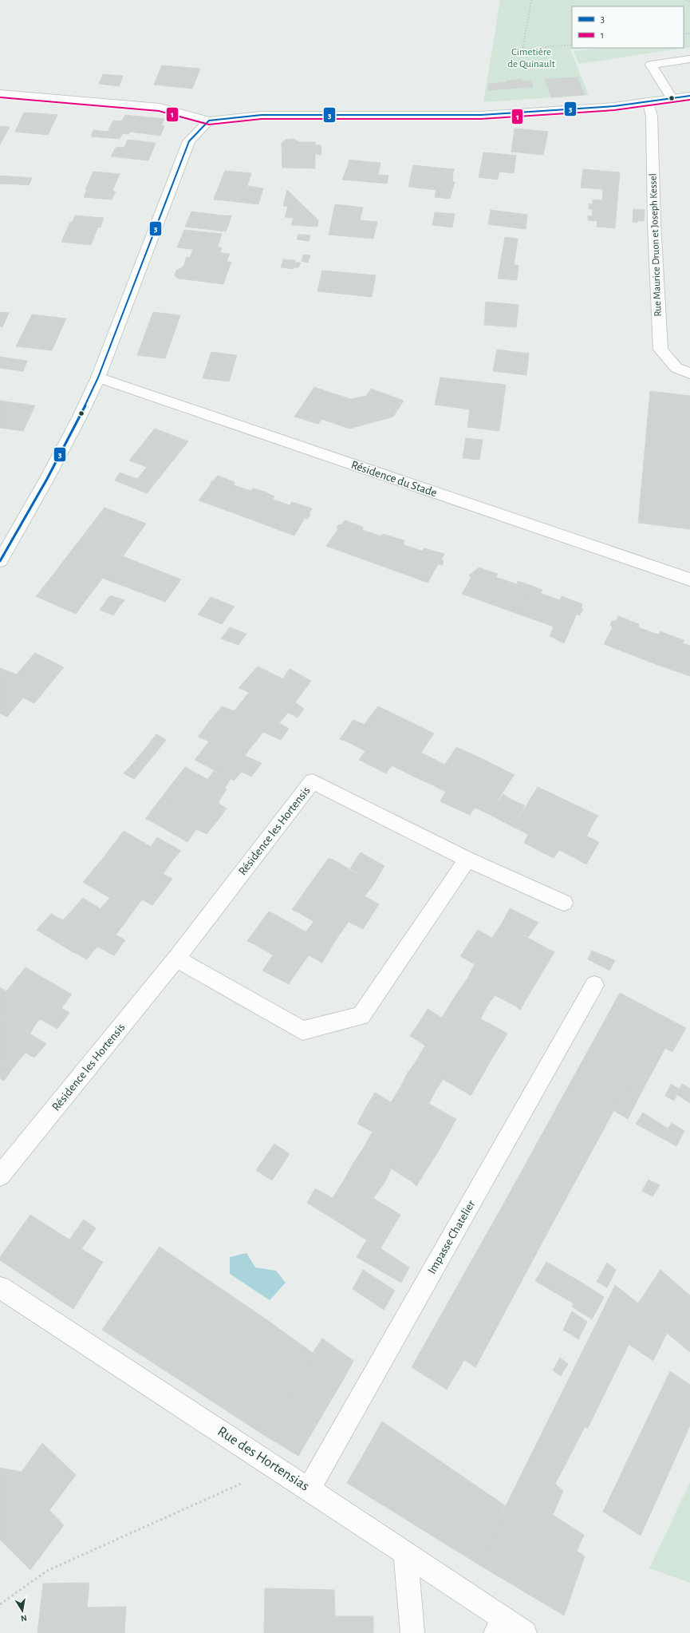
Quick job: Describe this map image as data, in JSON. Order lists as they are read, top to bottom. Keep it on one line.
{"streets":{"street":["Rue Maurice Druon et Joseph Kessel","Résidence du Stade","Résidence les Hortensis","Impasse Chatelier","Rue des Hortensias"]},"crossings":[["Impasse Chatelier","Rue des Hortensias"]],"parks":["Cimetière de Quinault"],"lines":["transit line 3","transit line 1"],"legend":["3","1"],"north":"bottom"}
